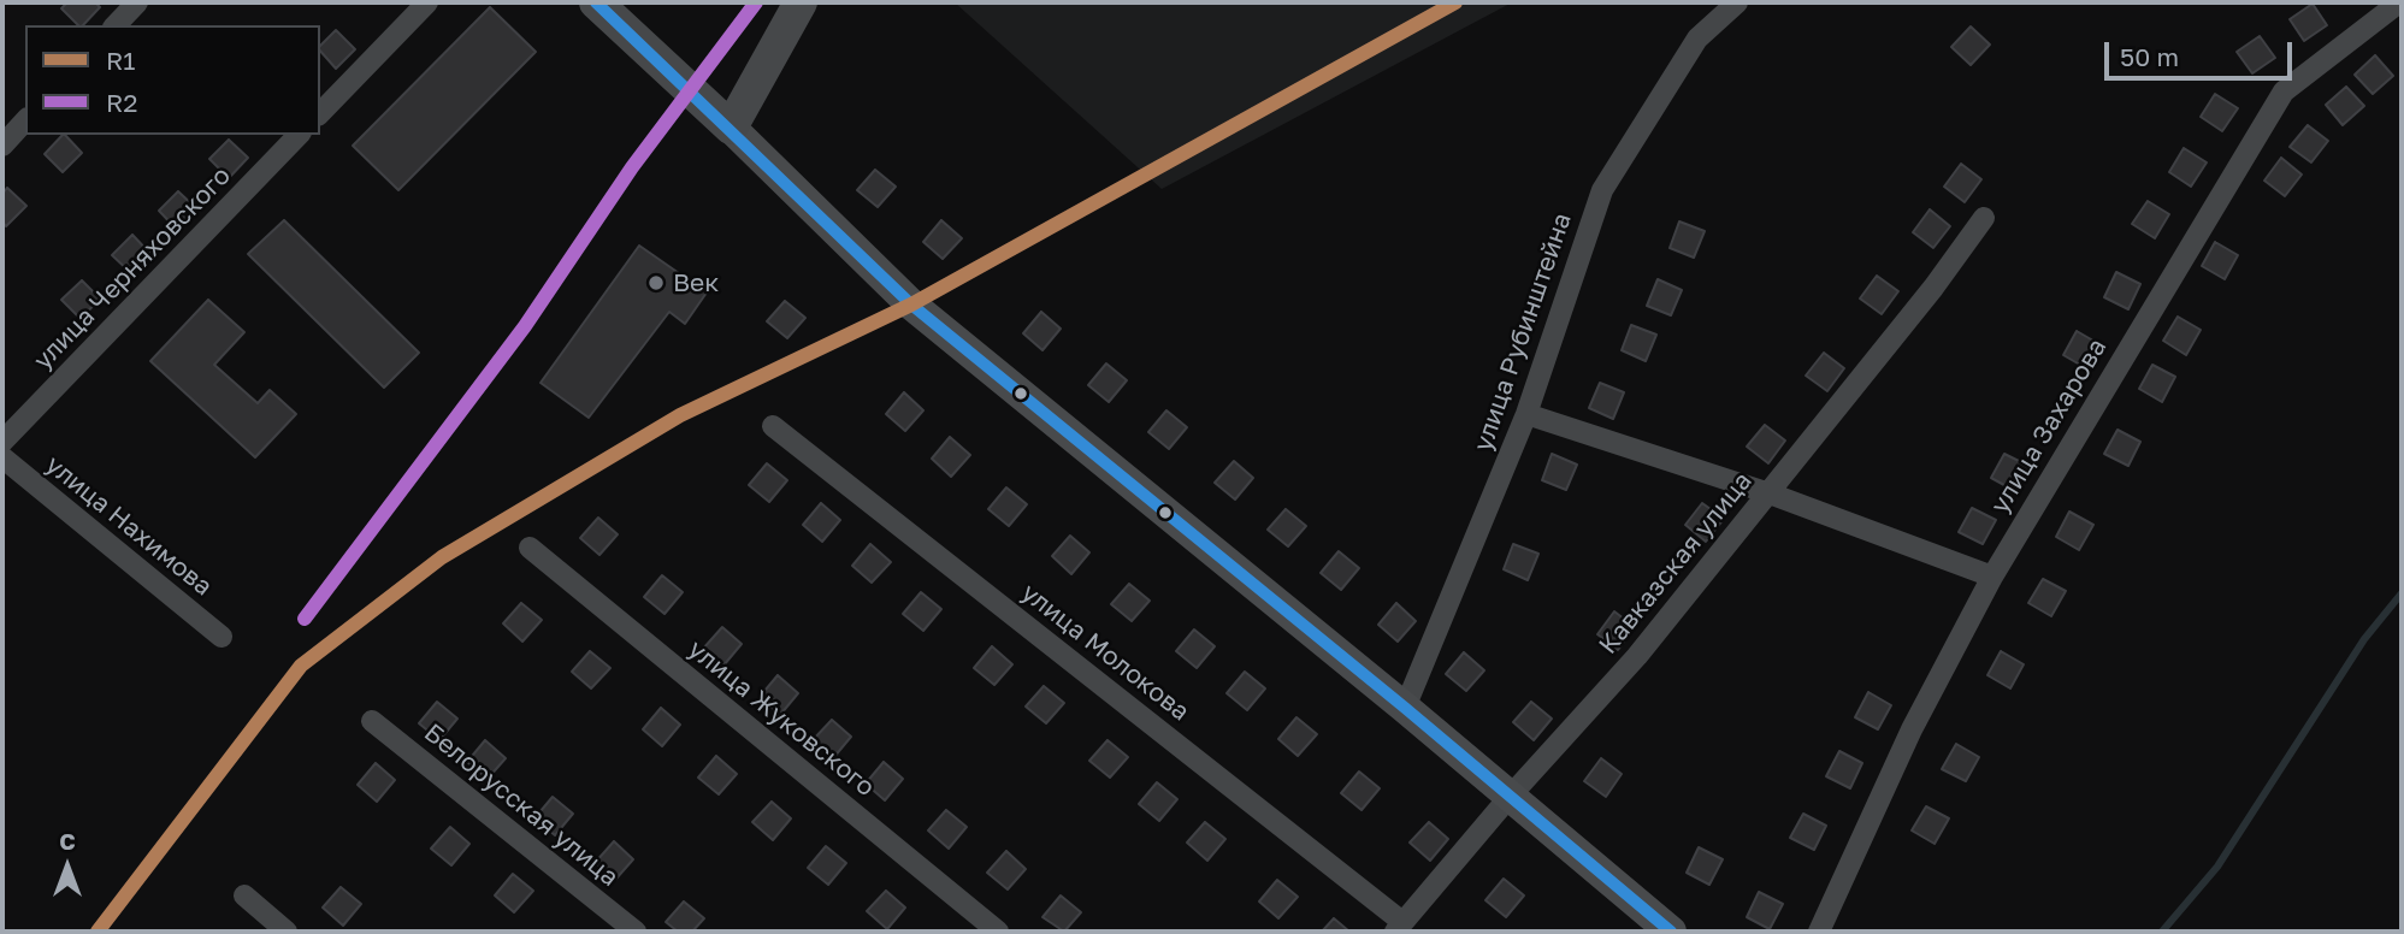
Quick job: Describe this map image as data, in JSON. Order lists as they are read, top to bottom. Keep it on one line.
{"streets":{"street":["улица Черняховского","улица Рубинштейна","улица Захарова","улица Нахимова","Кавказская улица","улица Молокова","улица Жуковского","Белорусская улица"]},"crossings":[["Кавказская улица","улица Молокова"]],"places":["Век"],"lines":["transit line R1","transit line R2"],"legend":["R1","R2"],"scale_bar":"50 m","north":"top"}
